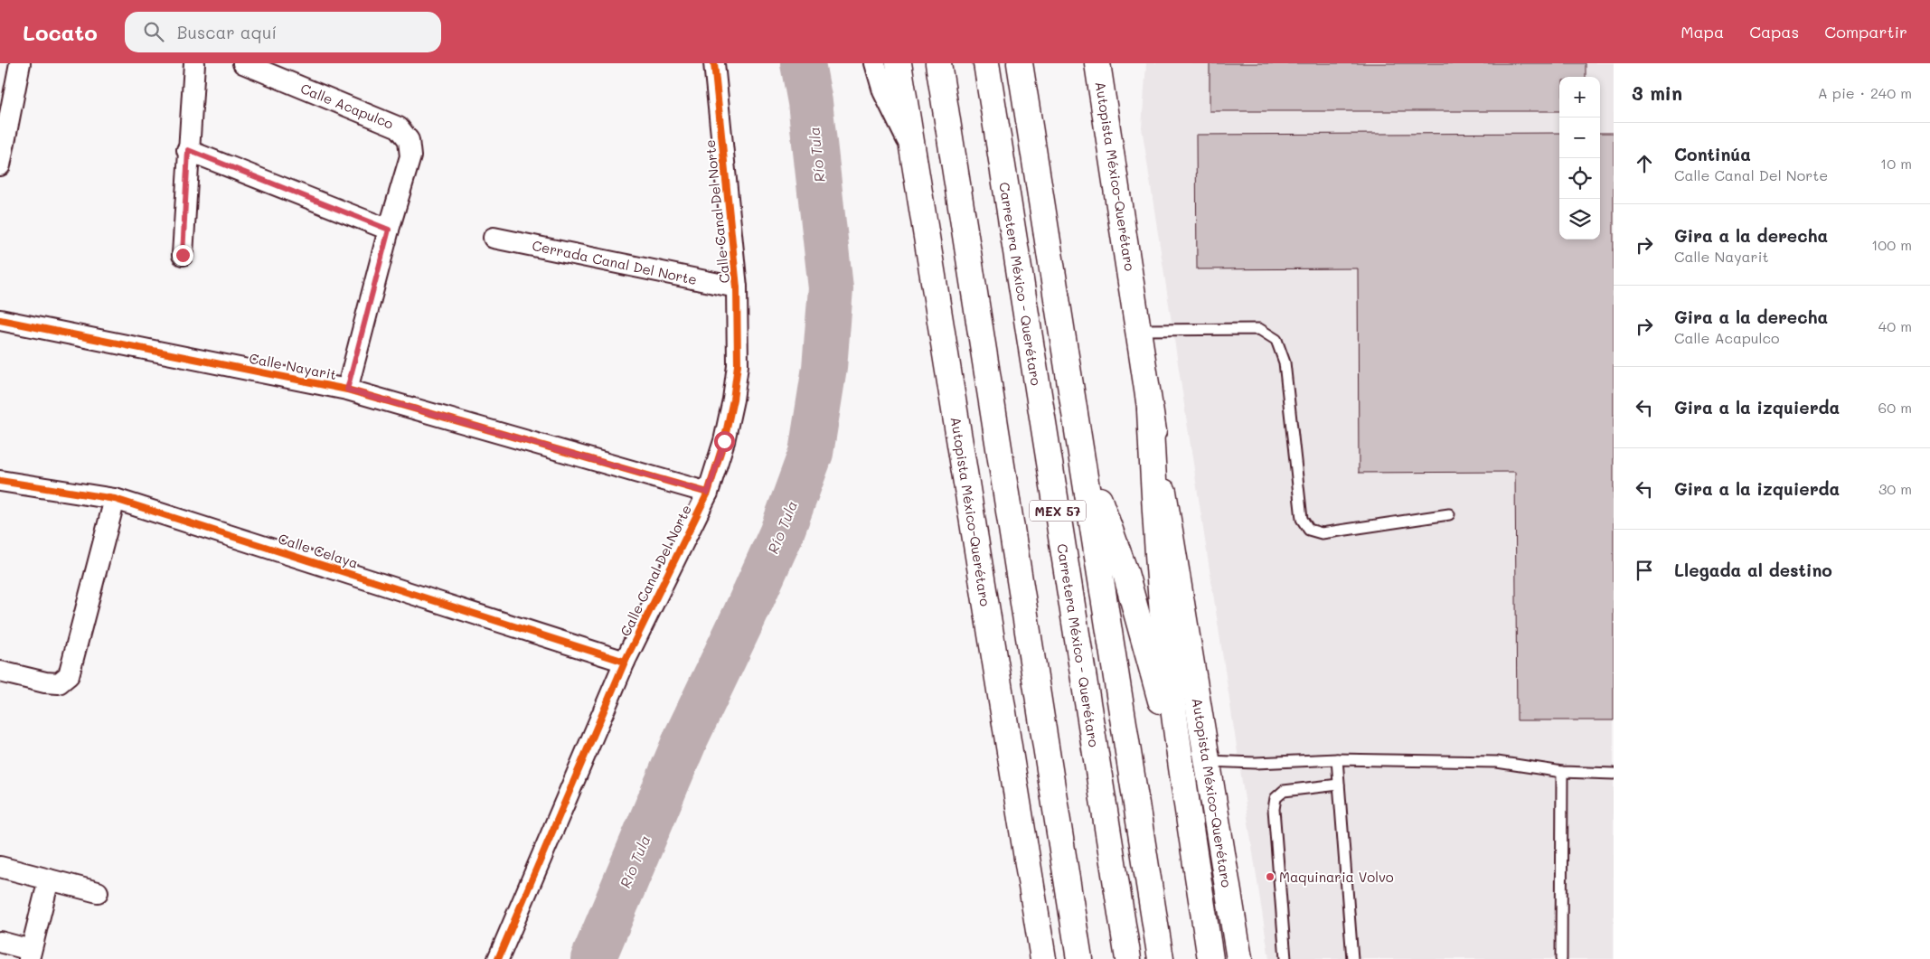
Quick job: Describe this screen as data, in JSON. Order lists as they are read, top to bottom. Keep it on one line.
{"streets":{"main road":["Autopista México-Querétaro","Carretera México - Querétaro","MEX 57"],"street":["Calle Acapulco","Calle Canal Del Norte","Cerrada Canal Del Norte","Calle Nayarit","Calle Celaya"]},"crossings":[["Calle Acapulco","Calle Nayarit"],["Calle Canal Del Norte","Cerrada Canal Del Norte"],["Calle Canal Del Norte","Calle Nayarit"],["Calle Canal Del Norte","Calle Celaya"]],"water":["Río Tula"],"places":["Maquinaria Volvo"],"page":{"header":"Locato","search":"Buscar aquí","nav":["Mapa","Capas","Compartir"],"heading":["3 min","A pie · 240 m"],"map_buttons":["+","−"],"list":[["Continúa","Calle Canal Del Norte","10 m"],["Gira a la derecha","Calle Nayarit","100 m"],["Gira a la derecha","Calle Acapulco","40 m"],["Gira a la izquierda","60 m"],["Gira a la izquierda","30 m"],"Llegada al destino"]}}
